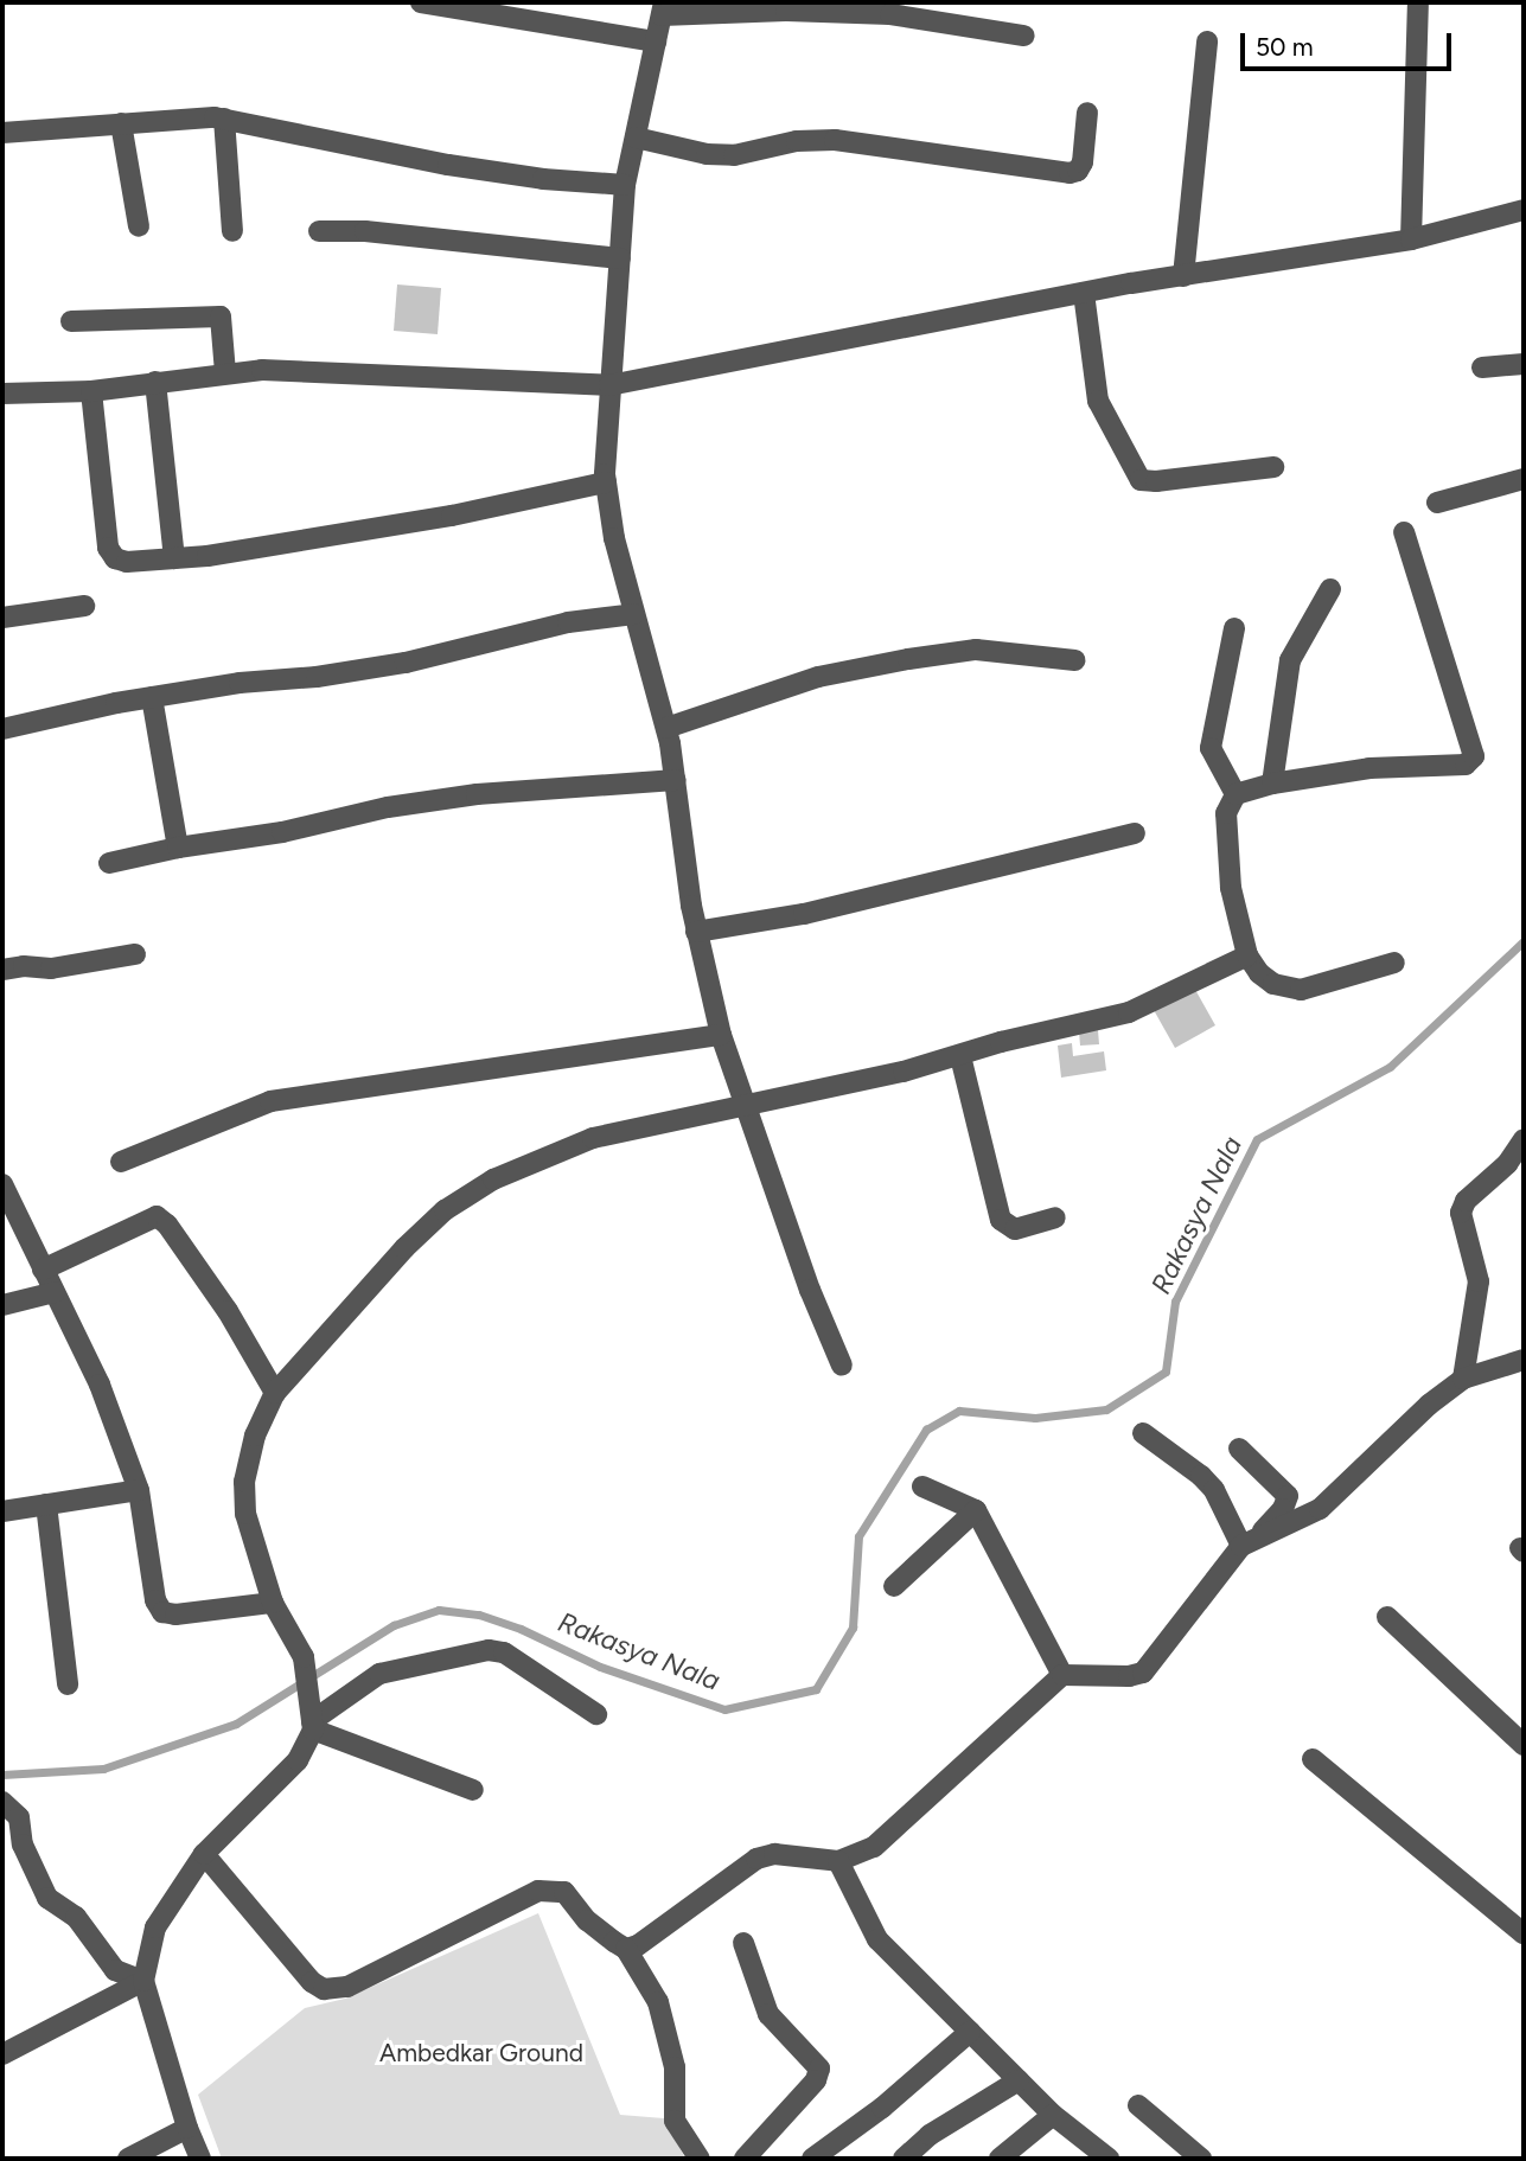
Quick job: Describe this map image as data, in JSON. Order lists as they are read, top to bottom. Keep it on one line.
{"water":["Rakasya Nala"],"parks":["Ambedkar Ground"],"scale_bar":"50 m"}
